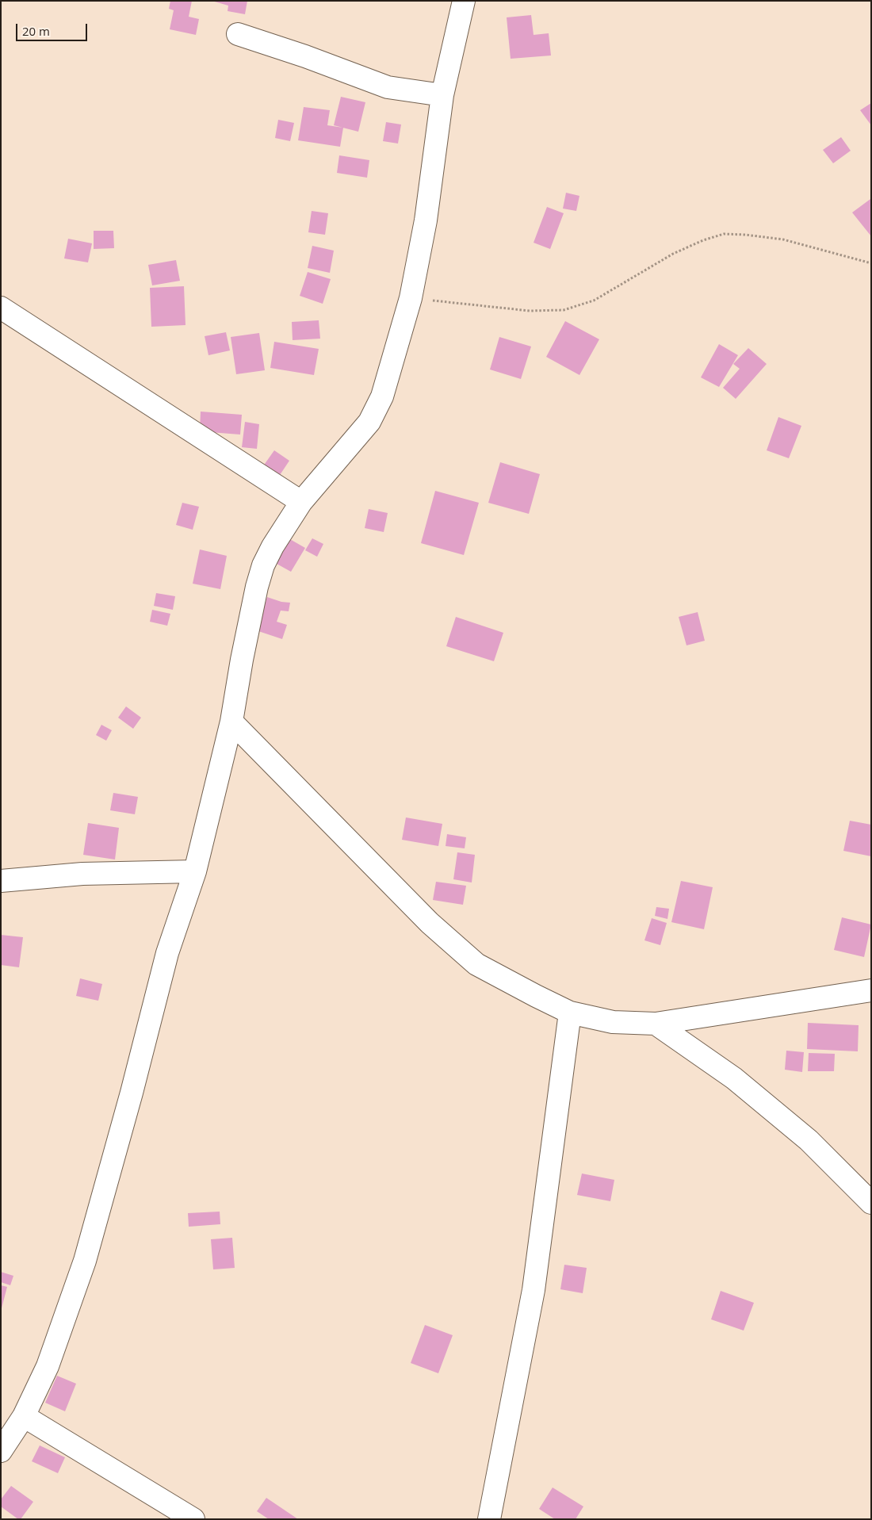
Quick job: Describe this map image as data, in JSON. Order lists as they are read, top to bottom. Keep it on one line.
{"scale_bar":"20 m"}
